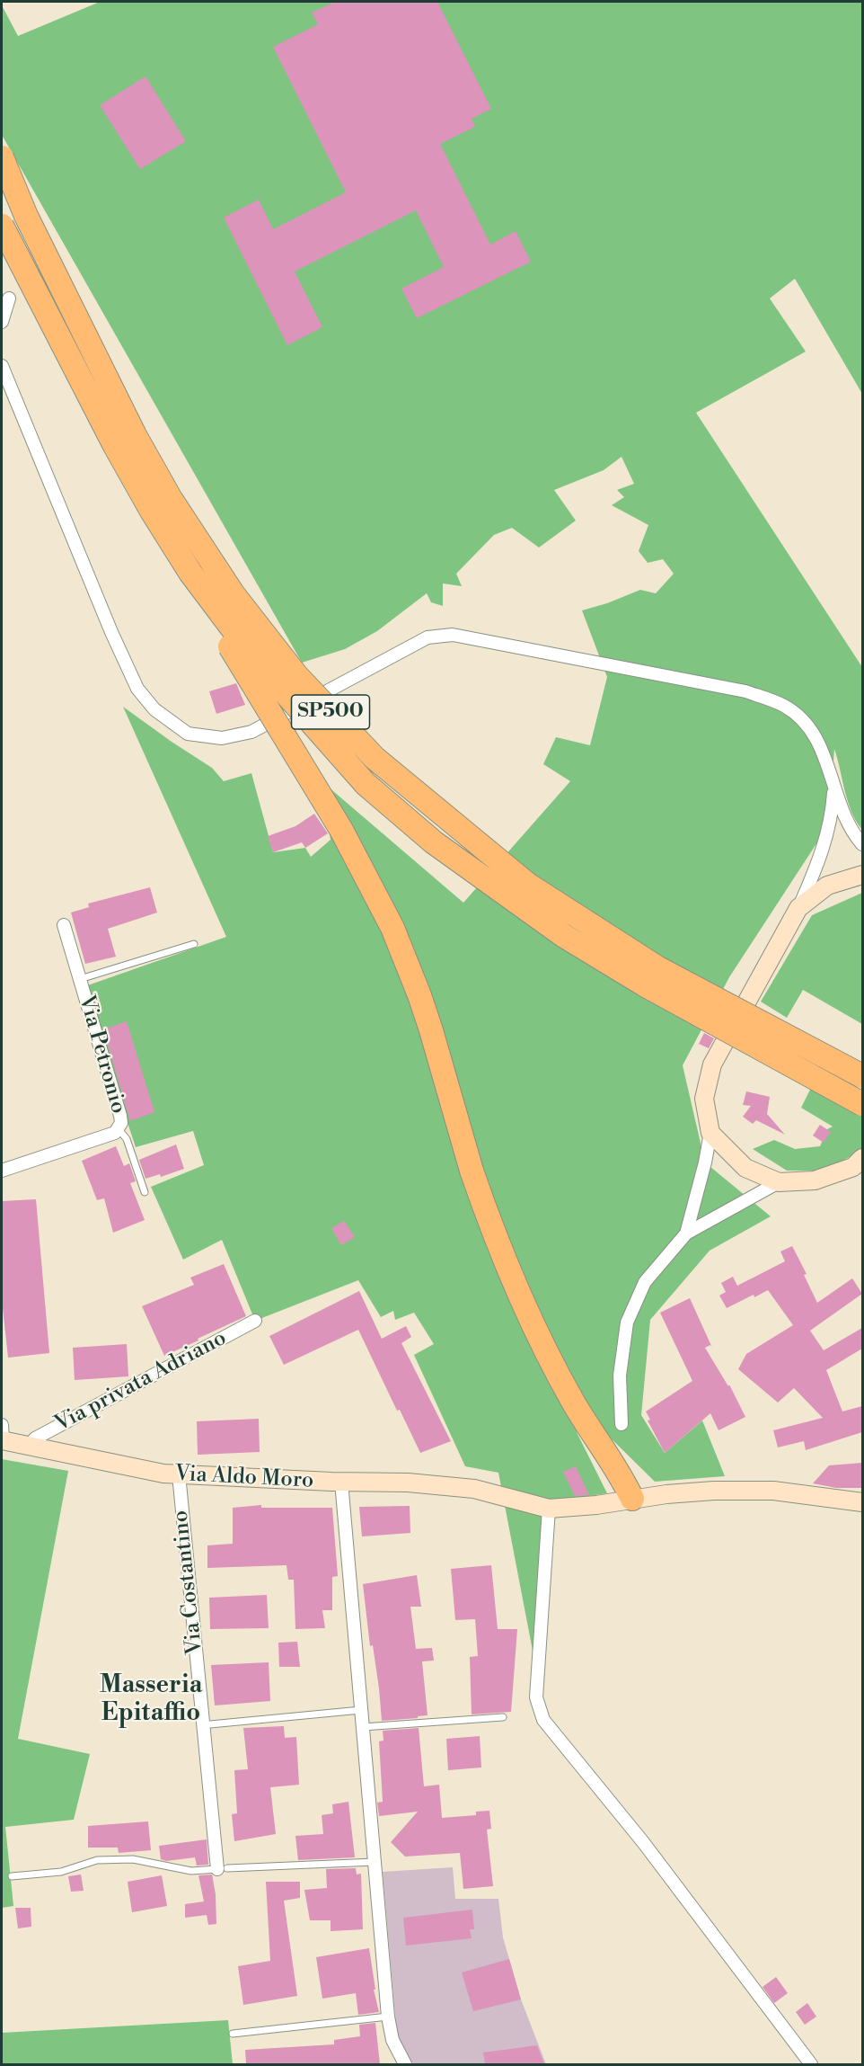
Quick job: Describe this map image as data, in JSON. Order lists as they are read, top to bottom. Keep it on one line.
{"streets":{"highway":["SP500"],"street":["Via Petronio","Via privata Adriano","Via Aldo Moro","Via Costantino"]},"crossings":[["Via privata Adriano","Via Aldo Moro"],["Via Aldo Moro","Via Costantino"]],"districts":["Masseria Epitaffio"]}
